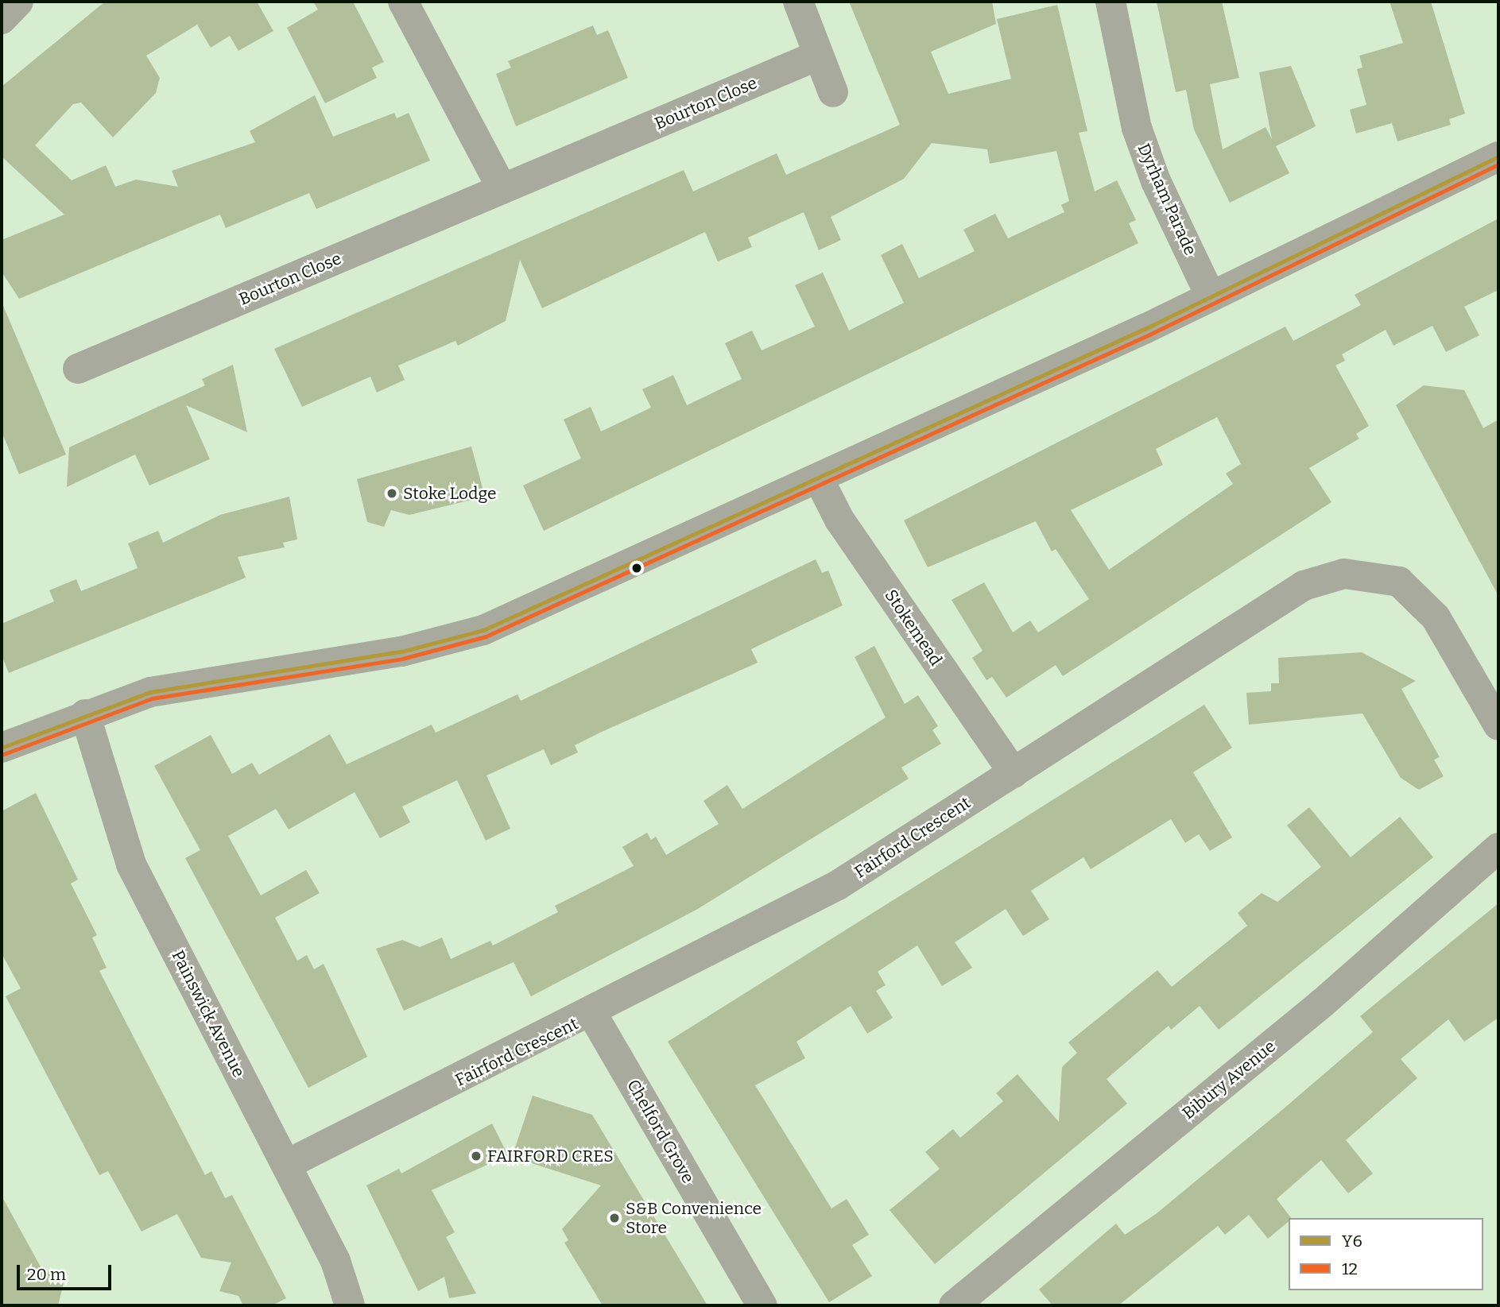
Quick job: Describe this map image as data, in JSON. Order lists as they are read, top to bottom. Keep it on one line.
{"streets":{"street":["Bourton Close","Dyrham Parade","Stokemead","Fairford Crescent","Painswick Avenue","Bibury Avenue","Chelford Grove"]},"crossings":[["Stokemead","Fairford Crescent"],["Fairford Crescent","Painswick Avenue"],["Fairford Crescent","Chelford Grove"]],"places":["Stoke Lodge","FAIRFORD CRES","S&B Convenience Store"],"lines":["transit line Y6","transit line 12"],"legend":["Y6","12"],"scale_bar":"20 m"}
